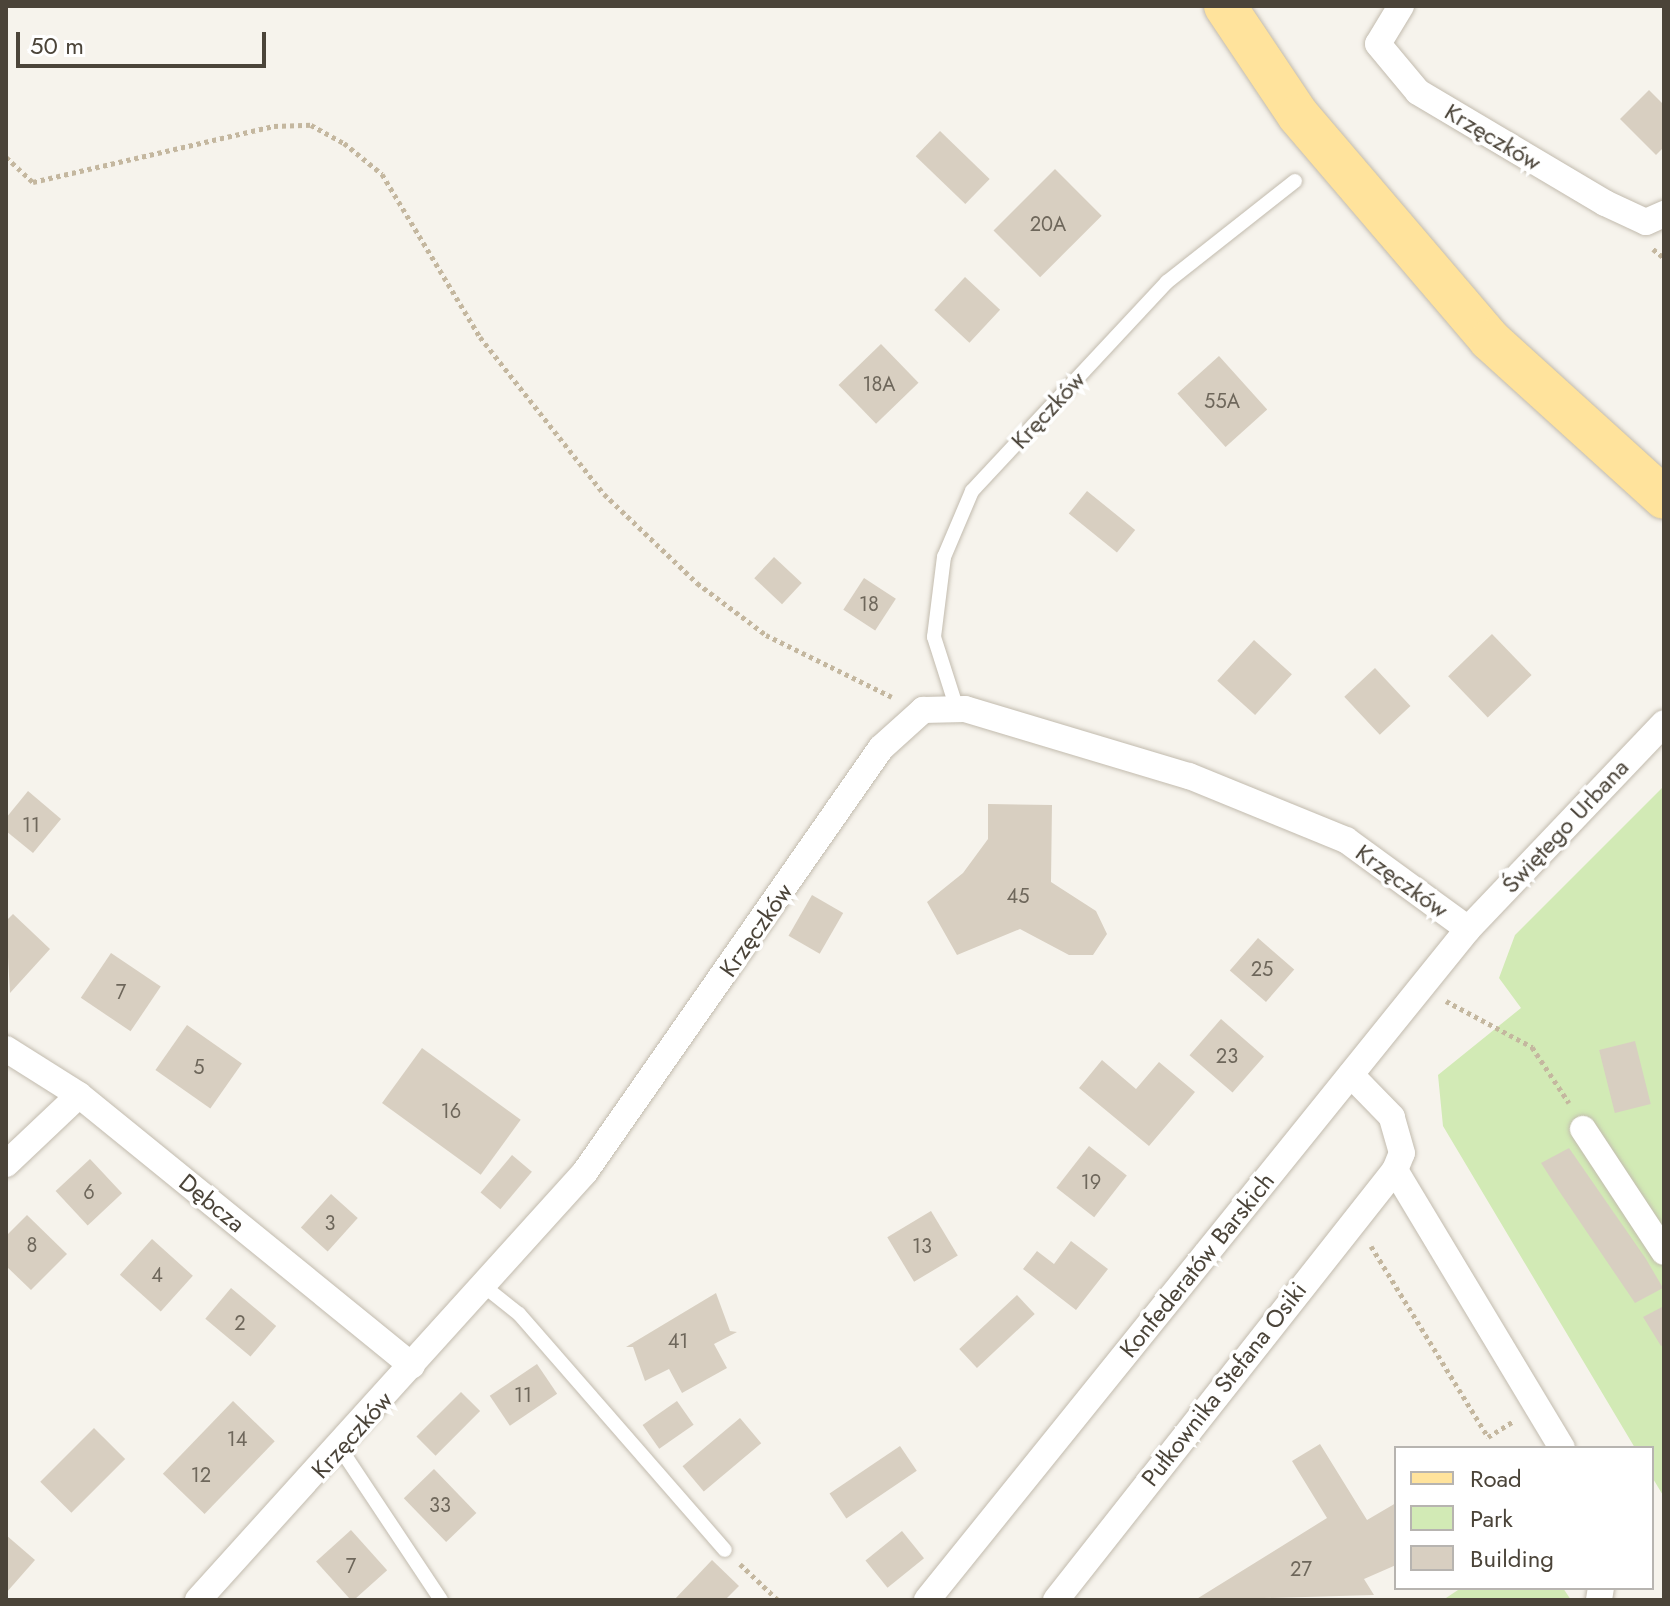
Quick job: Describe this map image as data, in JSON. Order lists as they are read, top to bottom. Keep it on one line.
{"streets":{"street":["Krzęczków","Świętego Urbana","Dębcza","Konfederatów Barskich","Pułkownika Stefana Osiki"],"lane":["Kręczków"]},"crossings":[["Krzęczków","Kręczków"],["Krzęczków","Świętego Urbana"],["Krzęczków","Dębcza"],["Krzęczków","Konfederatów Barskich"],["Świętego Urbana","Konfederatów Barskich"]],"house_numbers":["20A","18A","55A","18","11","45","25","7","23","5","16","19","6","3","8","13","4","2","41","11","14","12","33","7","27"],"legend":["Road","Park","Building"],"scale_bar":"50 m"}
